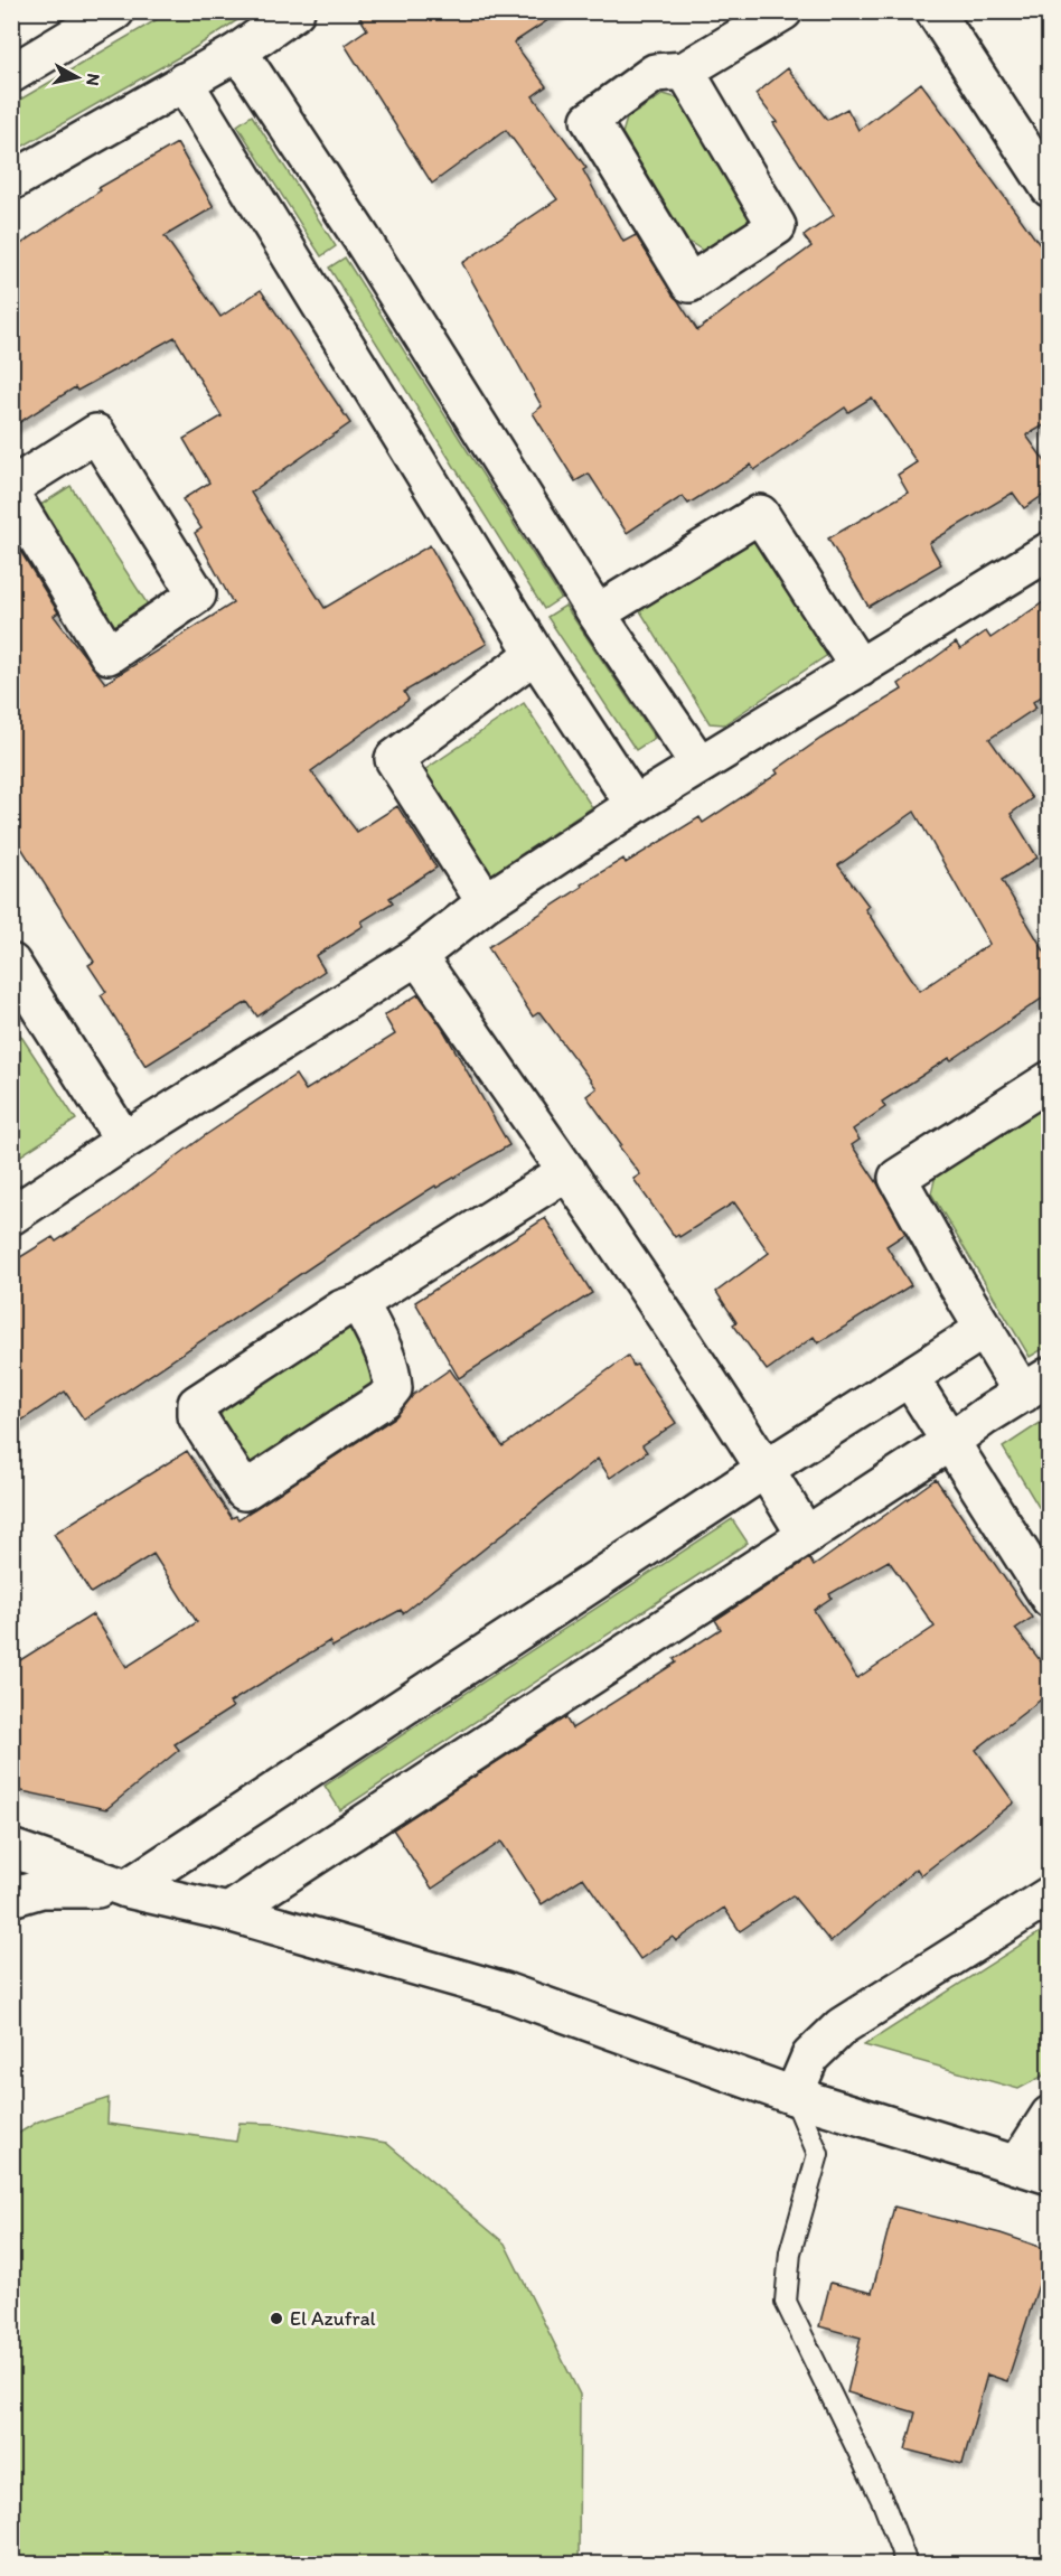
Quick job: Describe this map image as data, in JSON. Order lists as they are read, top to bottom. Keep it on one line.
{"places":["El Azufral"],"north":"right"}
